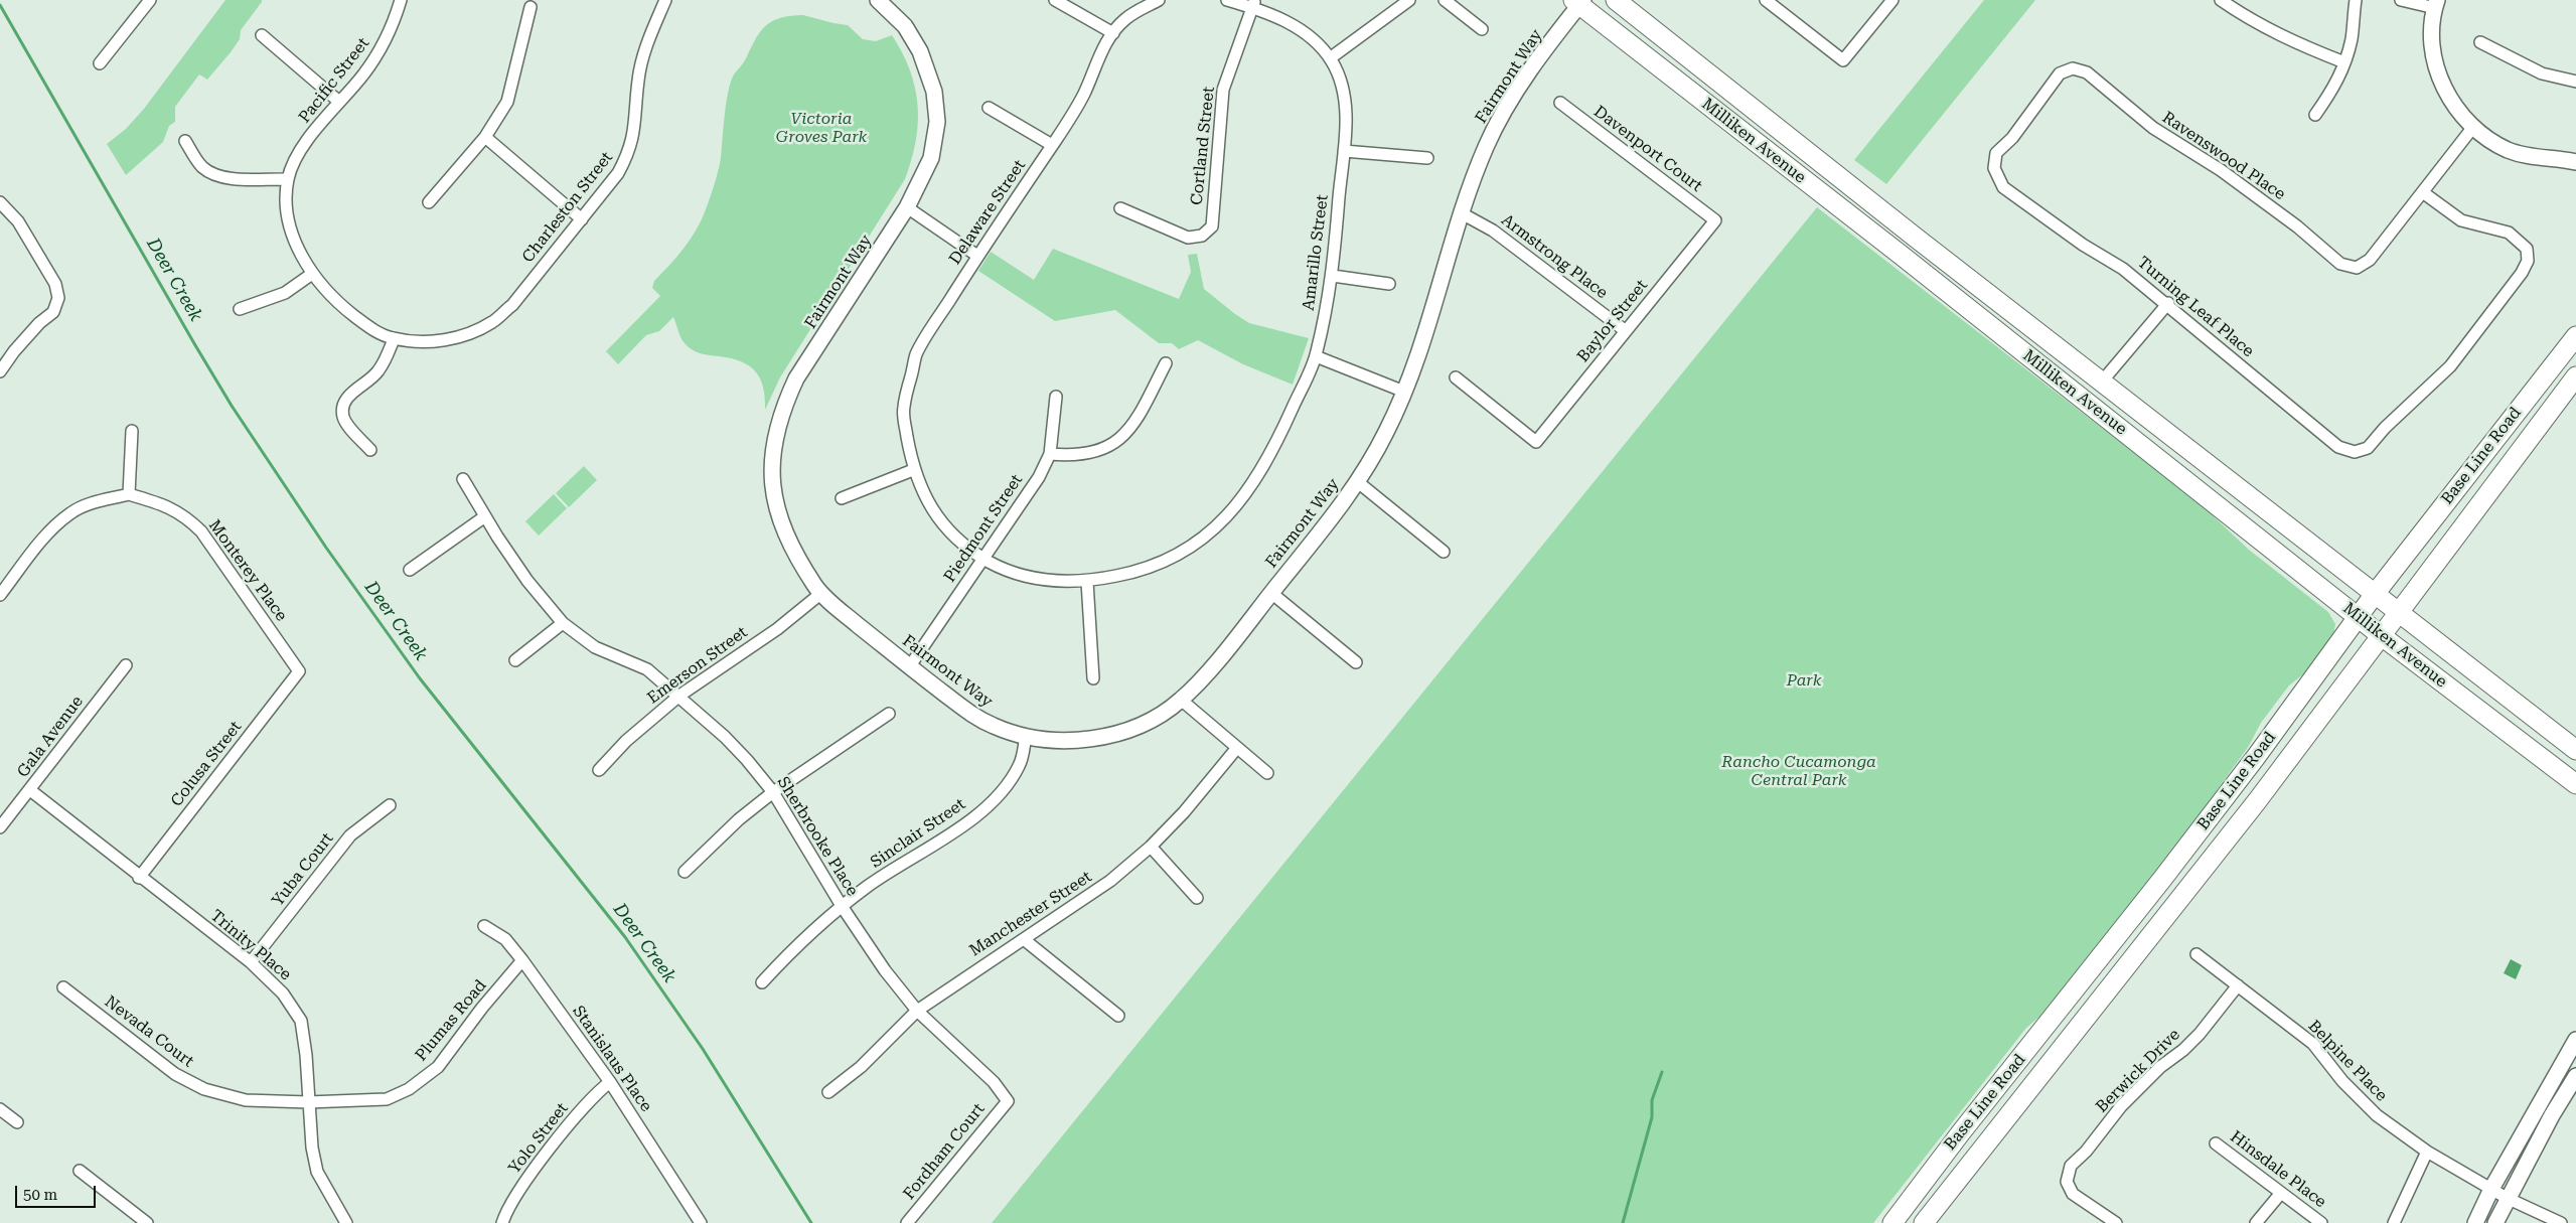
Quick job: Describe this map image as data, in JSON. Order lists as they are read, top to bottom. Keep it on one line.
{"streets":{"main road":["Milliken Avenue","Base Line Road"],"street":["Fairmont Way","Pacific Street","Cortland Street","Davenport Court","Ravenswood Place","Charleston Street","Delaware Street","Amarillo Street","Armstrong Place","Turning Leaf Place","Baylor Street","Piedmont Street","Monterey Place","Emerson Street","Gala Avenue","Colusa Street","Sinclair Street","Sherbrooke Place","Yuba Court","Manchester Street","Trinity Place","Plumas Road","Nevada Court","Stanislaus Place","Belpine Place","Berwick Drive","Yolo Street","Fordham Court","Hinsdale Place"]},"crossings":[["Fairmont Way","Milliken Avenue"],["Fairmont Way","Armstrong Place"],["Fairmont Way","Piedmont Street"],["Fairmont Way","Emerson Street"],["Fairmont Way","Sinclair Street"],["Milliken Avenue","Base Line Road"],["Cortland Street","Amarillo Street"],["Davenport Court","Baylor Street"],["Ravenswood Place","Turning Leaf Place"],["Delaware Street","Amarillo Street"],["Delaware Street","Piedmont Street"],["Amarillo Street","Piedmont Street"],["Armstrong Place","Baylor Street"],["Monterey Place","Colusa Street"],["Emerson Street","Sherbrooke Place"],["Gala Avenue","Trinity Place"],["Colusa Street","Trinity Place"],["Sinclair Street","Sherbrooke Place"],["Sherbrooke Place","Manchester Street"],["Sherbrooke Place","Fordham Court"],["Yuba Court","Trinity Place"],["Trinity Place","Plumas Road"],["Trinity Place","Nevada Court"],["Plumas Road","Nevada Court"],["Plumas Road","Stanislaus Place"],["Stanislaus Place","Yolo Street"],["Belpine Place","Berwick Drive"]],"water":["Deer Creek"],"parks":["Victoria Groves Park","Park","Rancho Cucamonga Central Park"],"scale_bar":"50 m"}
